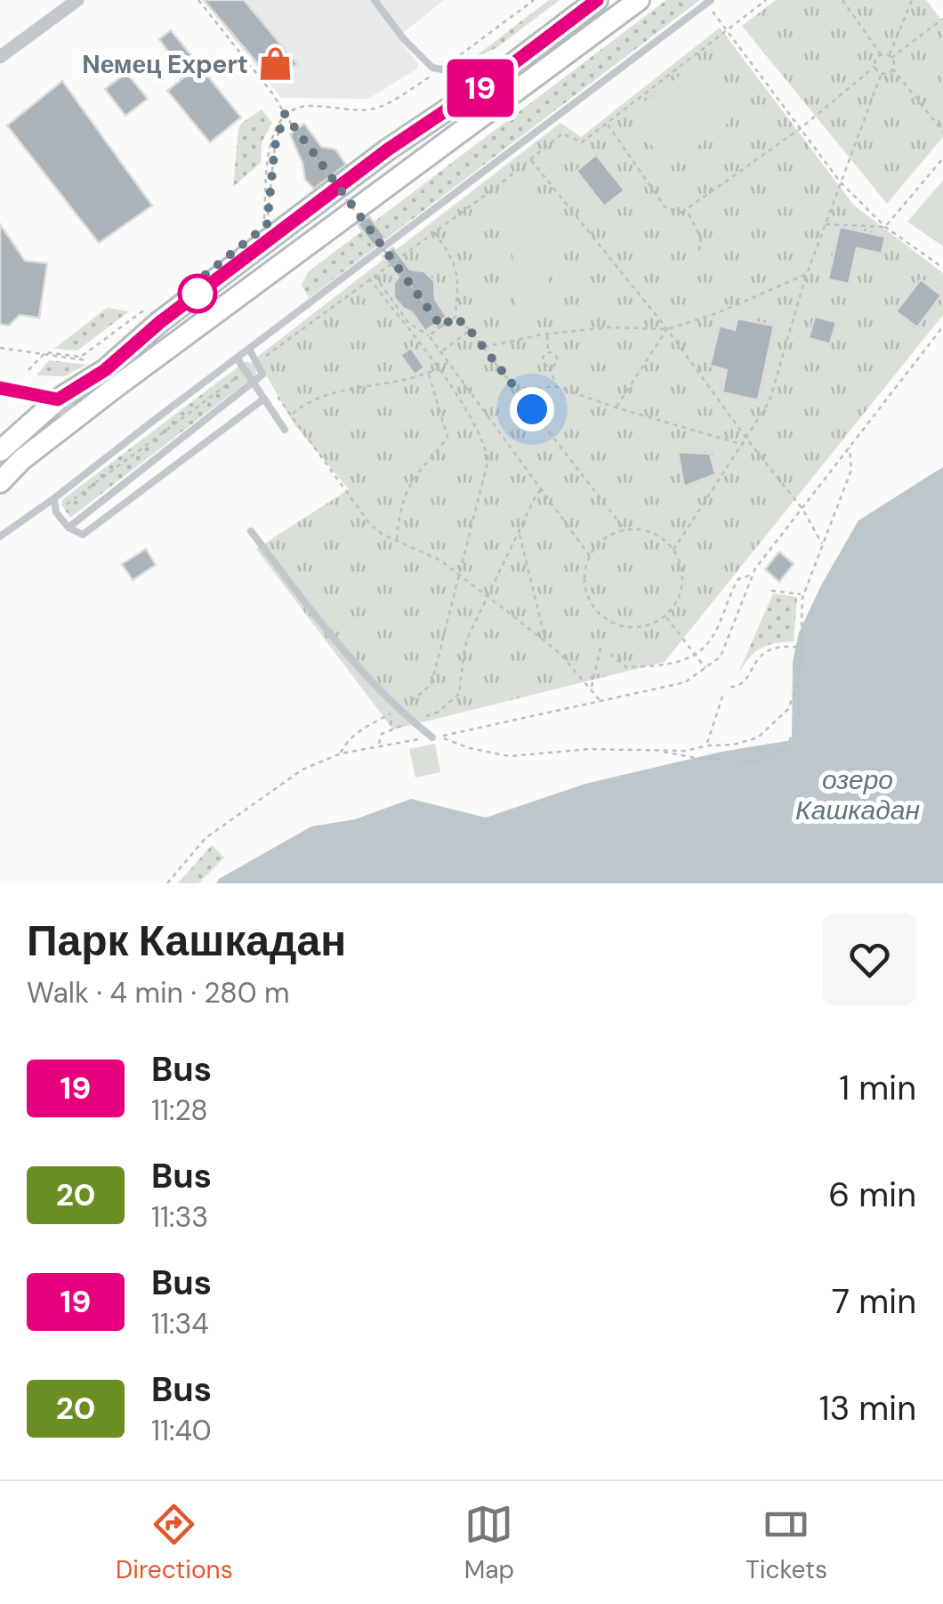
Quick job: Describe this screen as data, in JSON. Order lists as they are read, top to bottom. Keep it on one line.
{"water":["озеро Кашкадан"],"places":{"shop":["Nемец Expert"]},"lines":["bus line 19"],"page":{"on_map":"19","heading":["Парк Кашкадан","Walk · 4 min · 280 m"],"list":[{"mark":"19","name":"Bus","note":"11:28","value":"1 min"},{"mark":"20","name":"Bus","note":"11:33","value":"6 min"},{"mark":"19","name":"Bus","note":"11:34","value":"7 min"},{"mark":"20","name":"Bus","note":"11:40","value":"13 min"}],"tabs":["Directions","Map","Tickets"]}}
